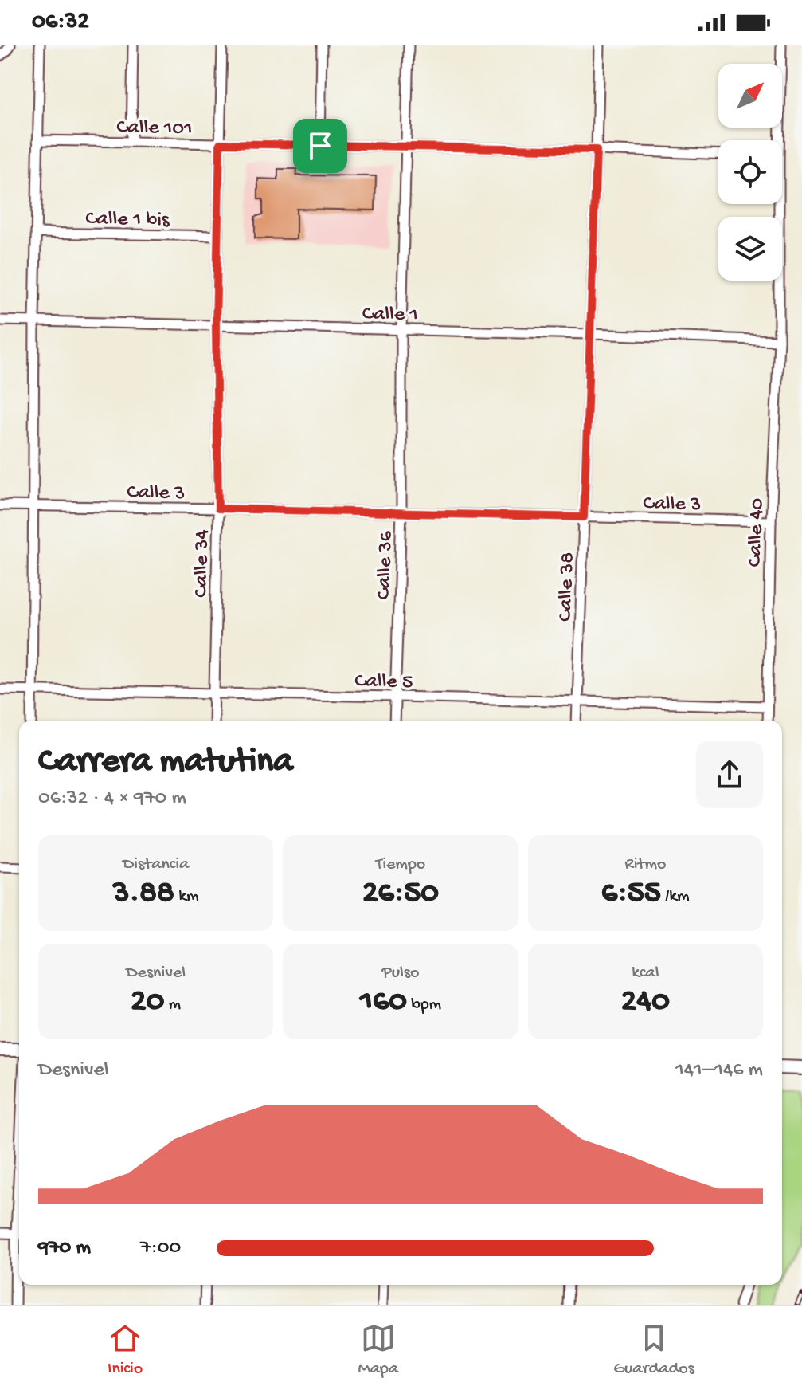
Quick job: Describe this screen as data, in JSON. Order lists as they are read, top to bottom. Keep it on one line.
{"streets":{"street":["Calle 101","Calle 1 bis","Calle 1","Calle 3","Calle 40","Calle 34","Calle 36","Calle 38","Calle 5"]},"crossings":[["Calle 101","Calle 34"],["Calle 101","Calle 36"],["Calle 101","Calle 38"],["Calle 1 bis","Calle 34"],["Calle 1","Calle 40"],["Calle 1","Calle 34"],["Calle 1","Calle 36"],["Calle 1","Calle 38"],["Calle 3","Calle 40"],["Calle 3","Calle 34"],["Calle 3","Calle 36"],["Calle 3","Calle 38"],["Calle 40","Calle 5"],["Calle 34","Calle 5"],["Calle 36","Calle 5"],["Calle 38","Calle 5"]],"north":"top right","page":{"status":"06:32","heading":["Carrera matutina","06:32 · 4 × 970 m"],"stats":[["Distancia","3.88 km"],["Tiempo","26:50"],["Ritmo","6:55 /km"],["Desnivel","20 m"],["Pulso","160 bpm"],["kcal","240"]],"chart":["Desnivel","141–146 m"],"list":[{"name":"970 m","note":"7:00"}],"tabs":["Inicio","Mapa","Guardados"]}}
